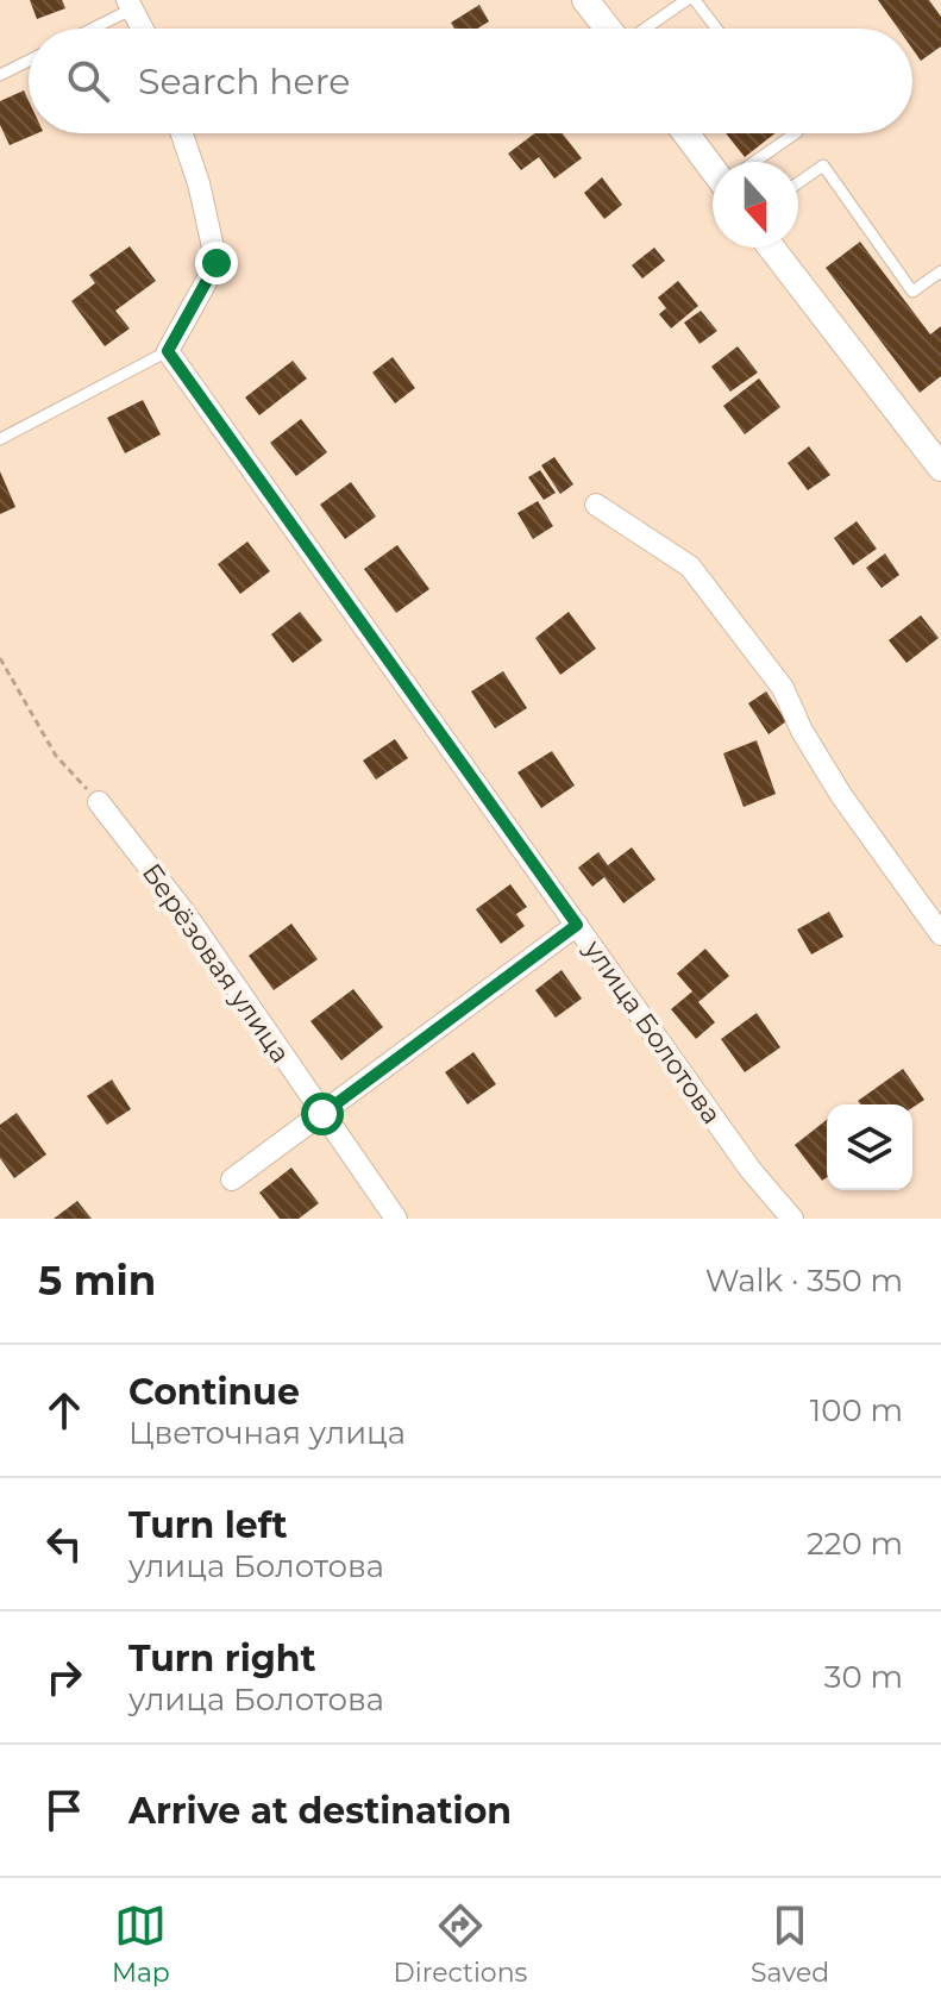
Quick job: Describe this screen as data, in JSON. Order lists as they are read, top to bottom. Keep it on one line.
{"streets":{"street":["Берёзовая улица","улица Болотова"]},"north":"bottom","page":{"search":"Search here","heading":["5 min","Walk · 350 m"],"list":[["Continue","Цветочная улица","100 m"],["Turn left","улица Болотова","220 m"],["Turn right","улица Болотова","30 m"],"Arrive at destination"],"nav":["Map","Directions","Saved"]}}
